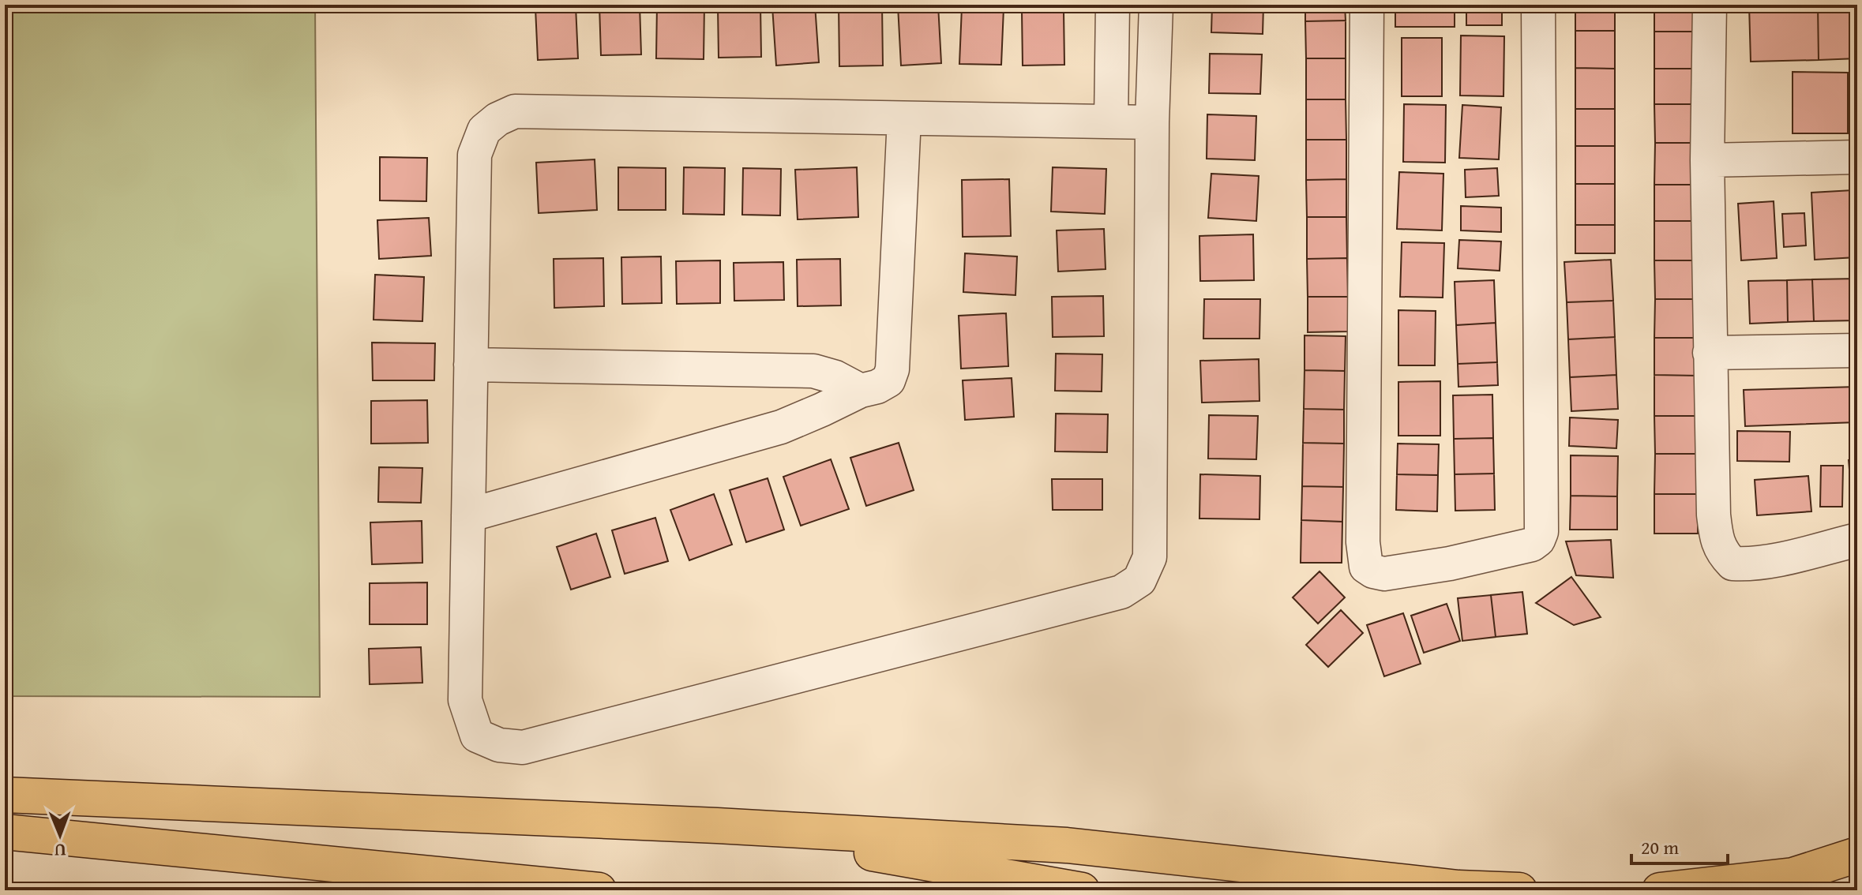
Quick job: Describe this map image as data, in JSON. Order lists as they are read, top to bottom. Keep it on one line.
{"scale_bar":"20 m","north":"bottom"}
